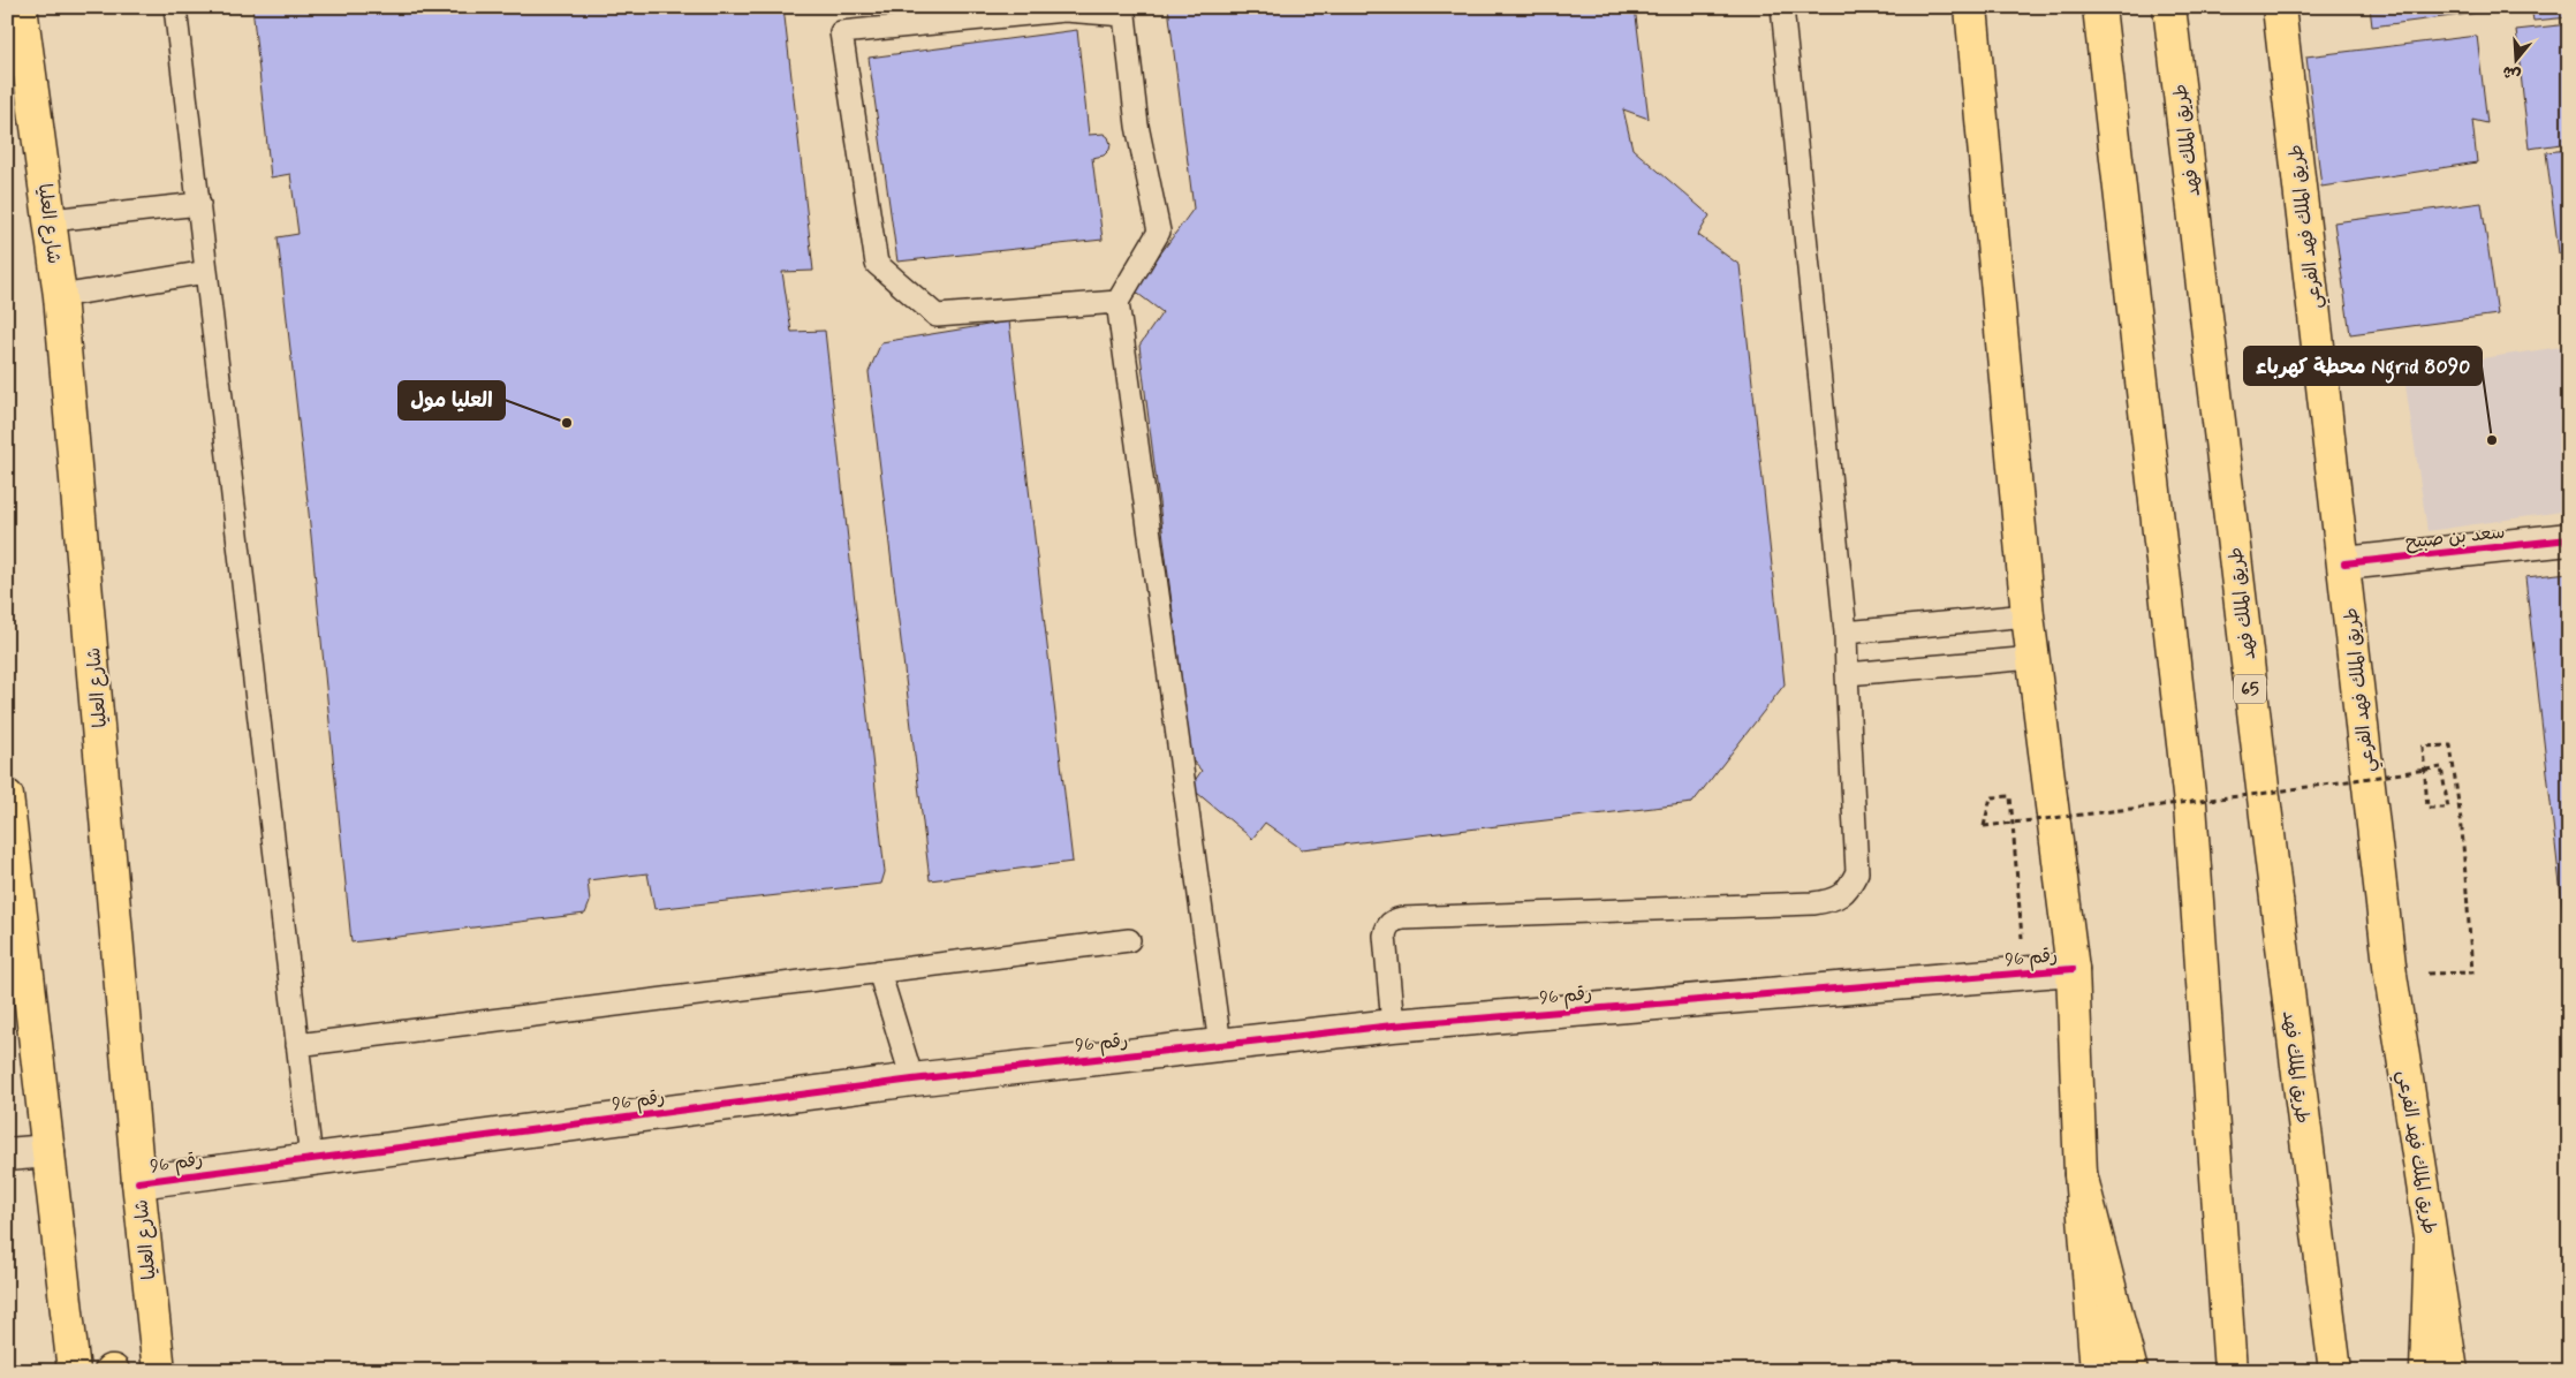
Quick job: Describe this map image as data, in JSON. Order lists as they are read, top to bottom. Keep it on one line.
{"streets":{"main road":["طريق الملك فهد","شارع العليا","طريق الملك فهد الفرعي","65"],"street":["سعد بن صبيح","رقم 96"]},"crossings":[["شارع العليا","رقم 96"],["طريق الملك فهد الفرعي","سعد بن صبيح"]],"places":["العليا مول","محطة كهرباء Ngrid 8090"],"north":"bottom"}
